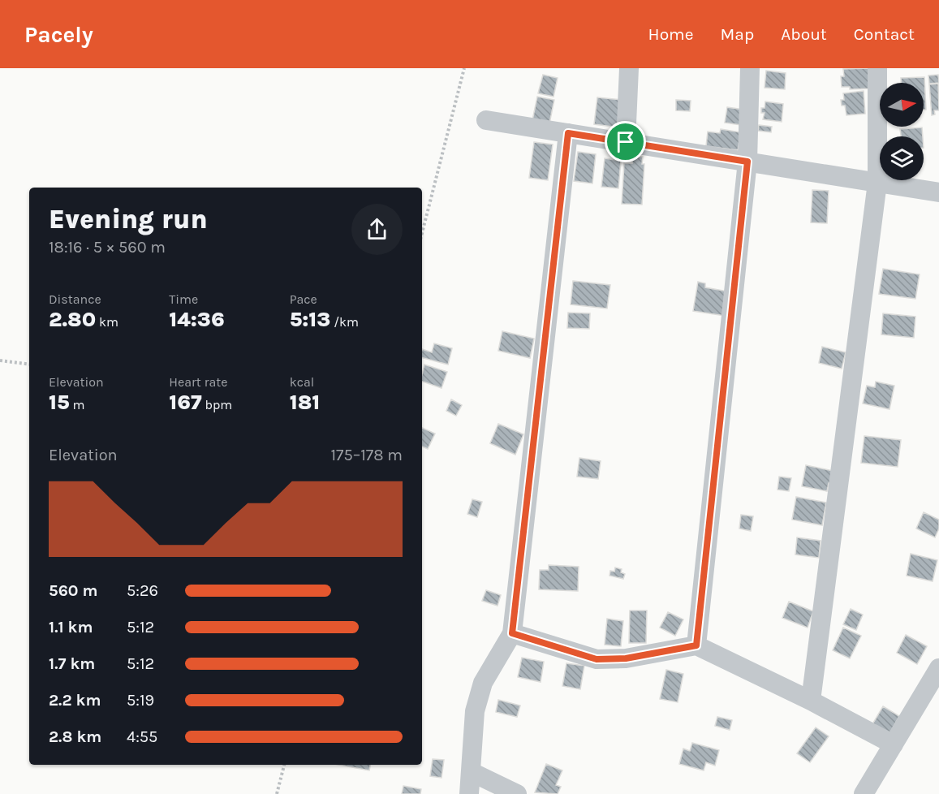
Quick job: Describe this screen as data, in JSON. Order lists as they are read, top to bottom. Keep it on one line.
{"north":"right","page":{"header":"Pacely","nav":["Home","Map","About","Contact"],"heading":["Evening run","18:16 · 5 × 560 m"],"stats":[["Distance","2.80 km"],["Time","14:36"],["Pace","5:13 /km"],["Elevation","15 m"],["Heart rate","167 bpm"],["kcal","181"]],"chart":["Elevation","175–178 m"],"list":[{"name":"560 m","note":"5:26"},{"name":"1.1 km","note":"5:12"},{"name":"1.7 km","note":"5:12"},{"name":"2.2 km","note":"5:19"},{"name":"2.8 km","note":"4:55"}]}}
